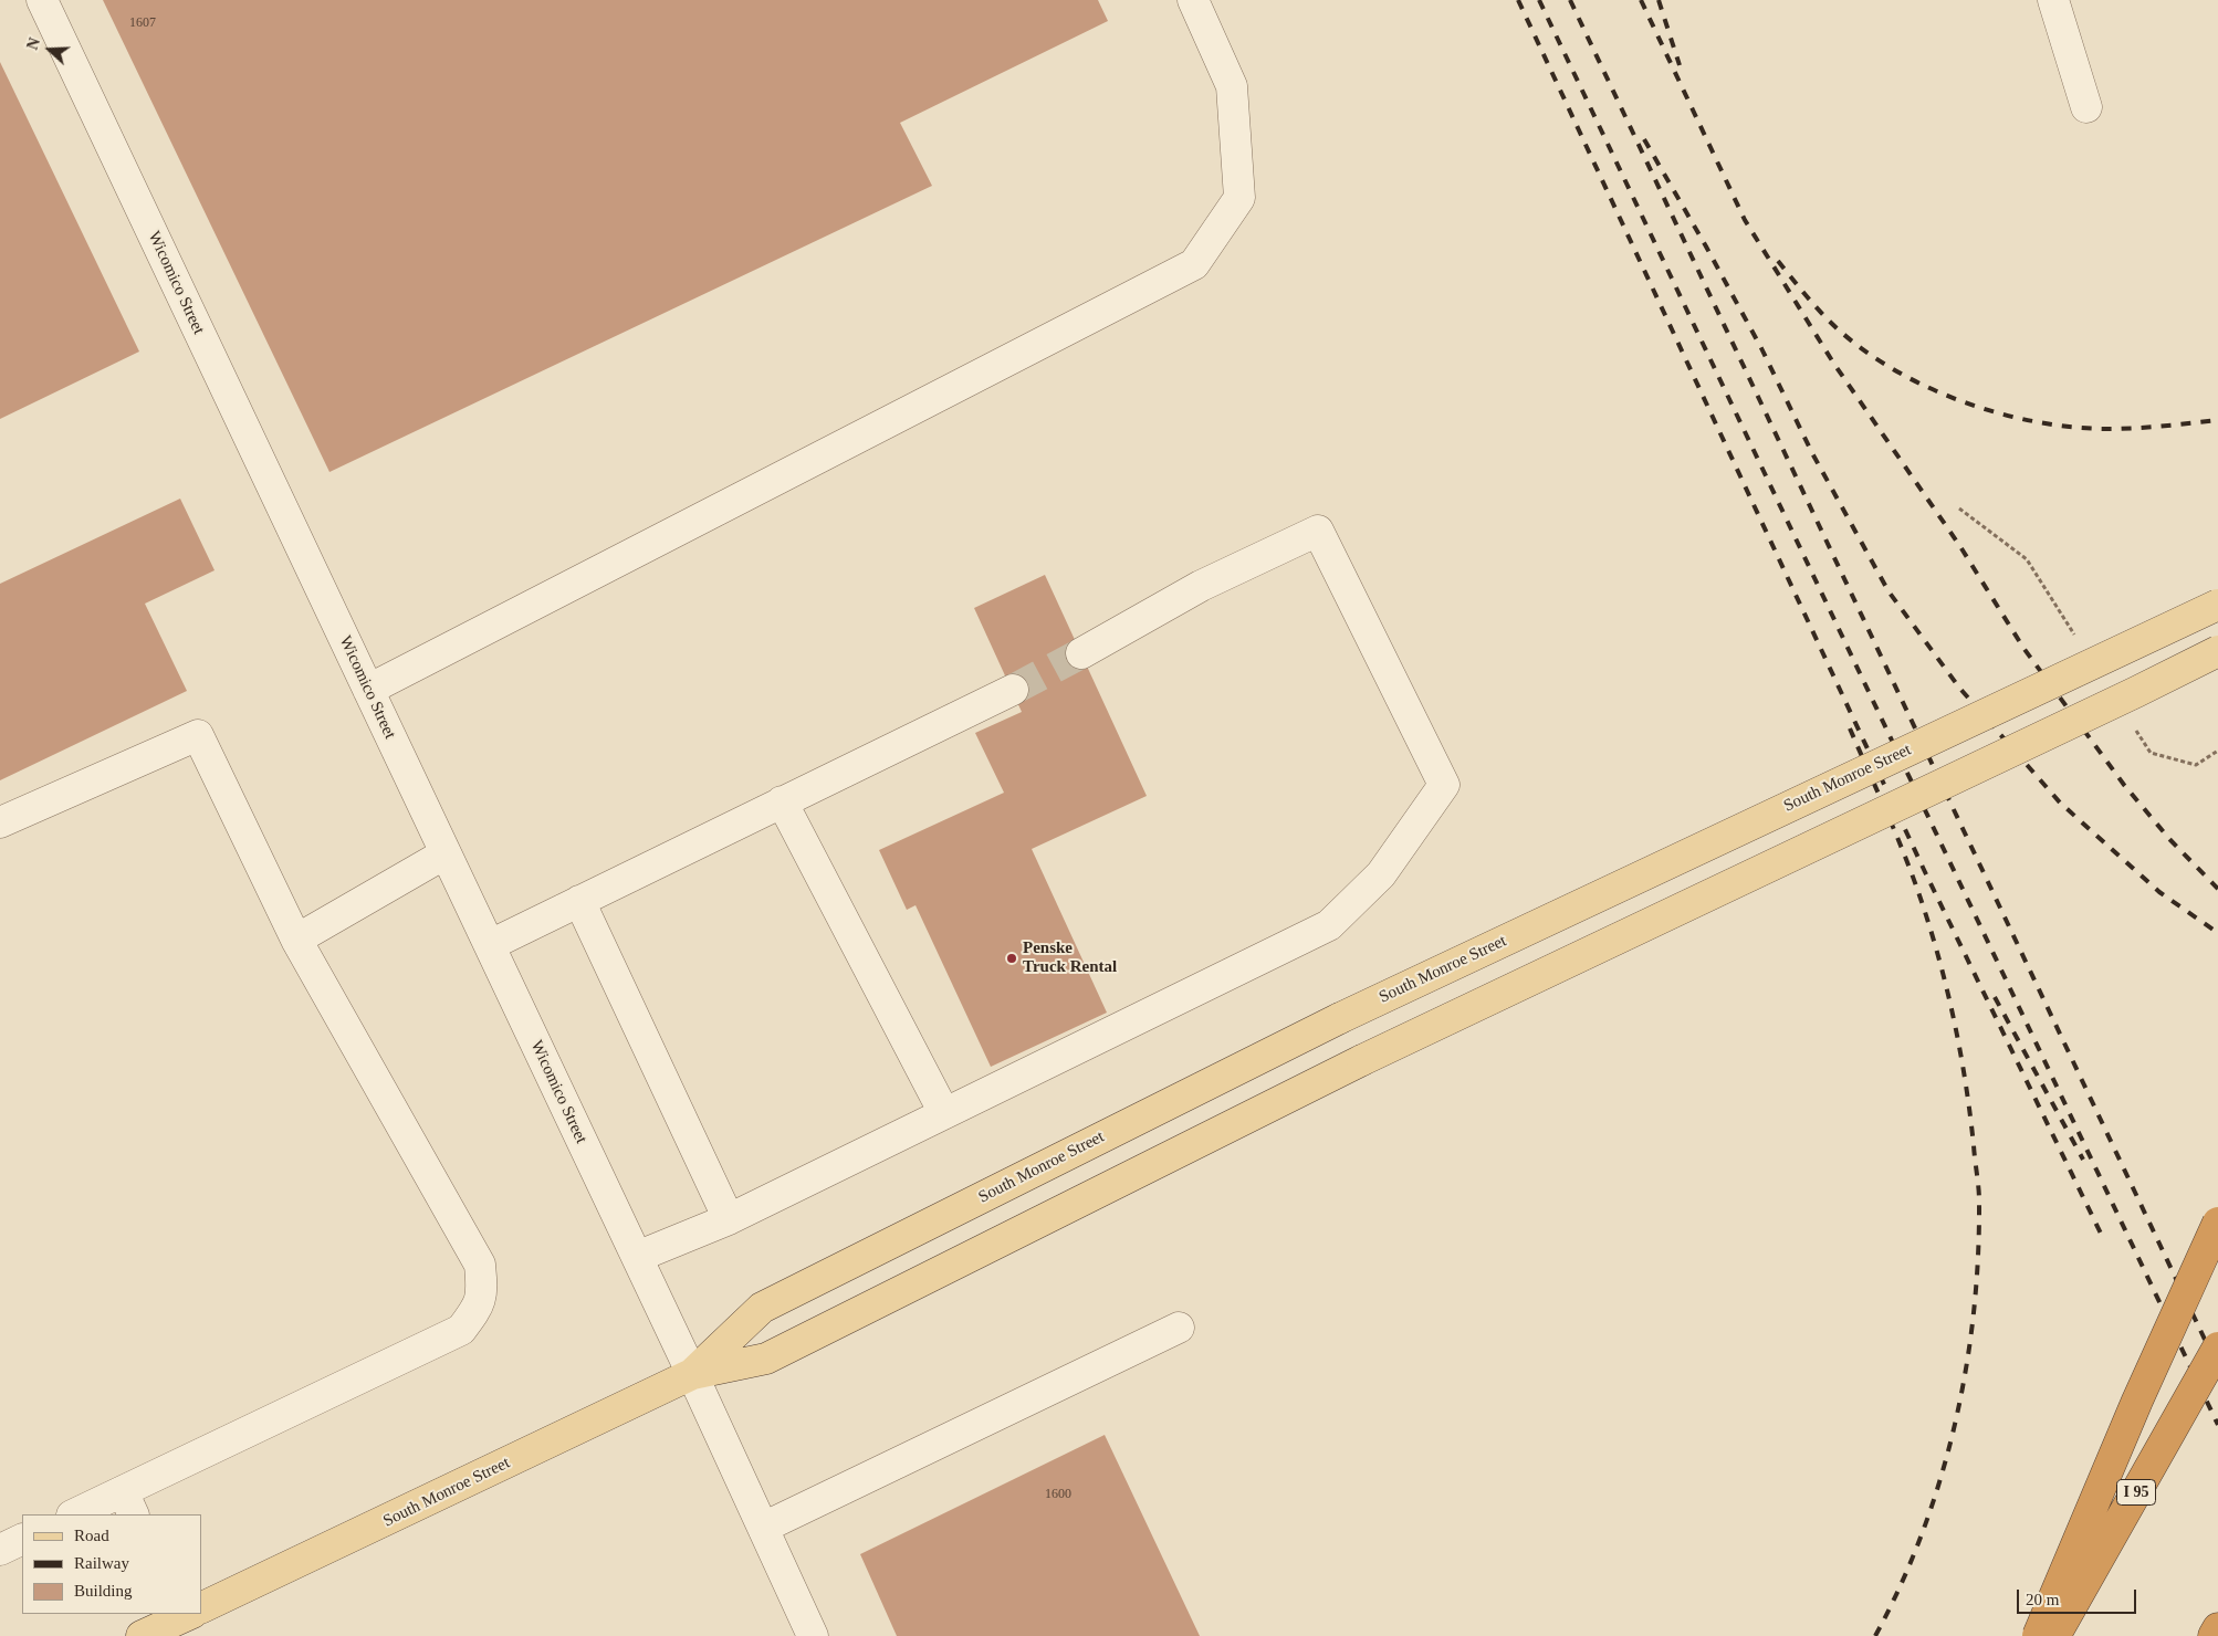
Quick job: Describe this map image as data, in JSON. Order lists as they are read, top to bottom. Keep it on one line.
{"streets":{"highway":["I 95"],"main road":["South Monroe Street"],"street":["Wicomico Street"]},"crossings":[["Wicomico Street","South Monroe Street"]],"places":["Penske Truck Rental"],"house_numbers":["1607","1600"],"legend":["Road","Railway","Building"],"scale_bar":"20 m","north":"left"}
